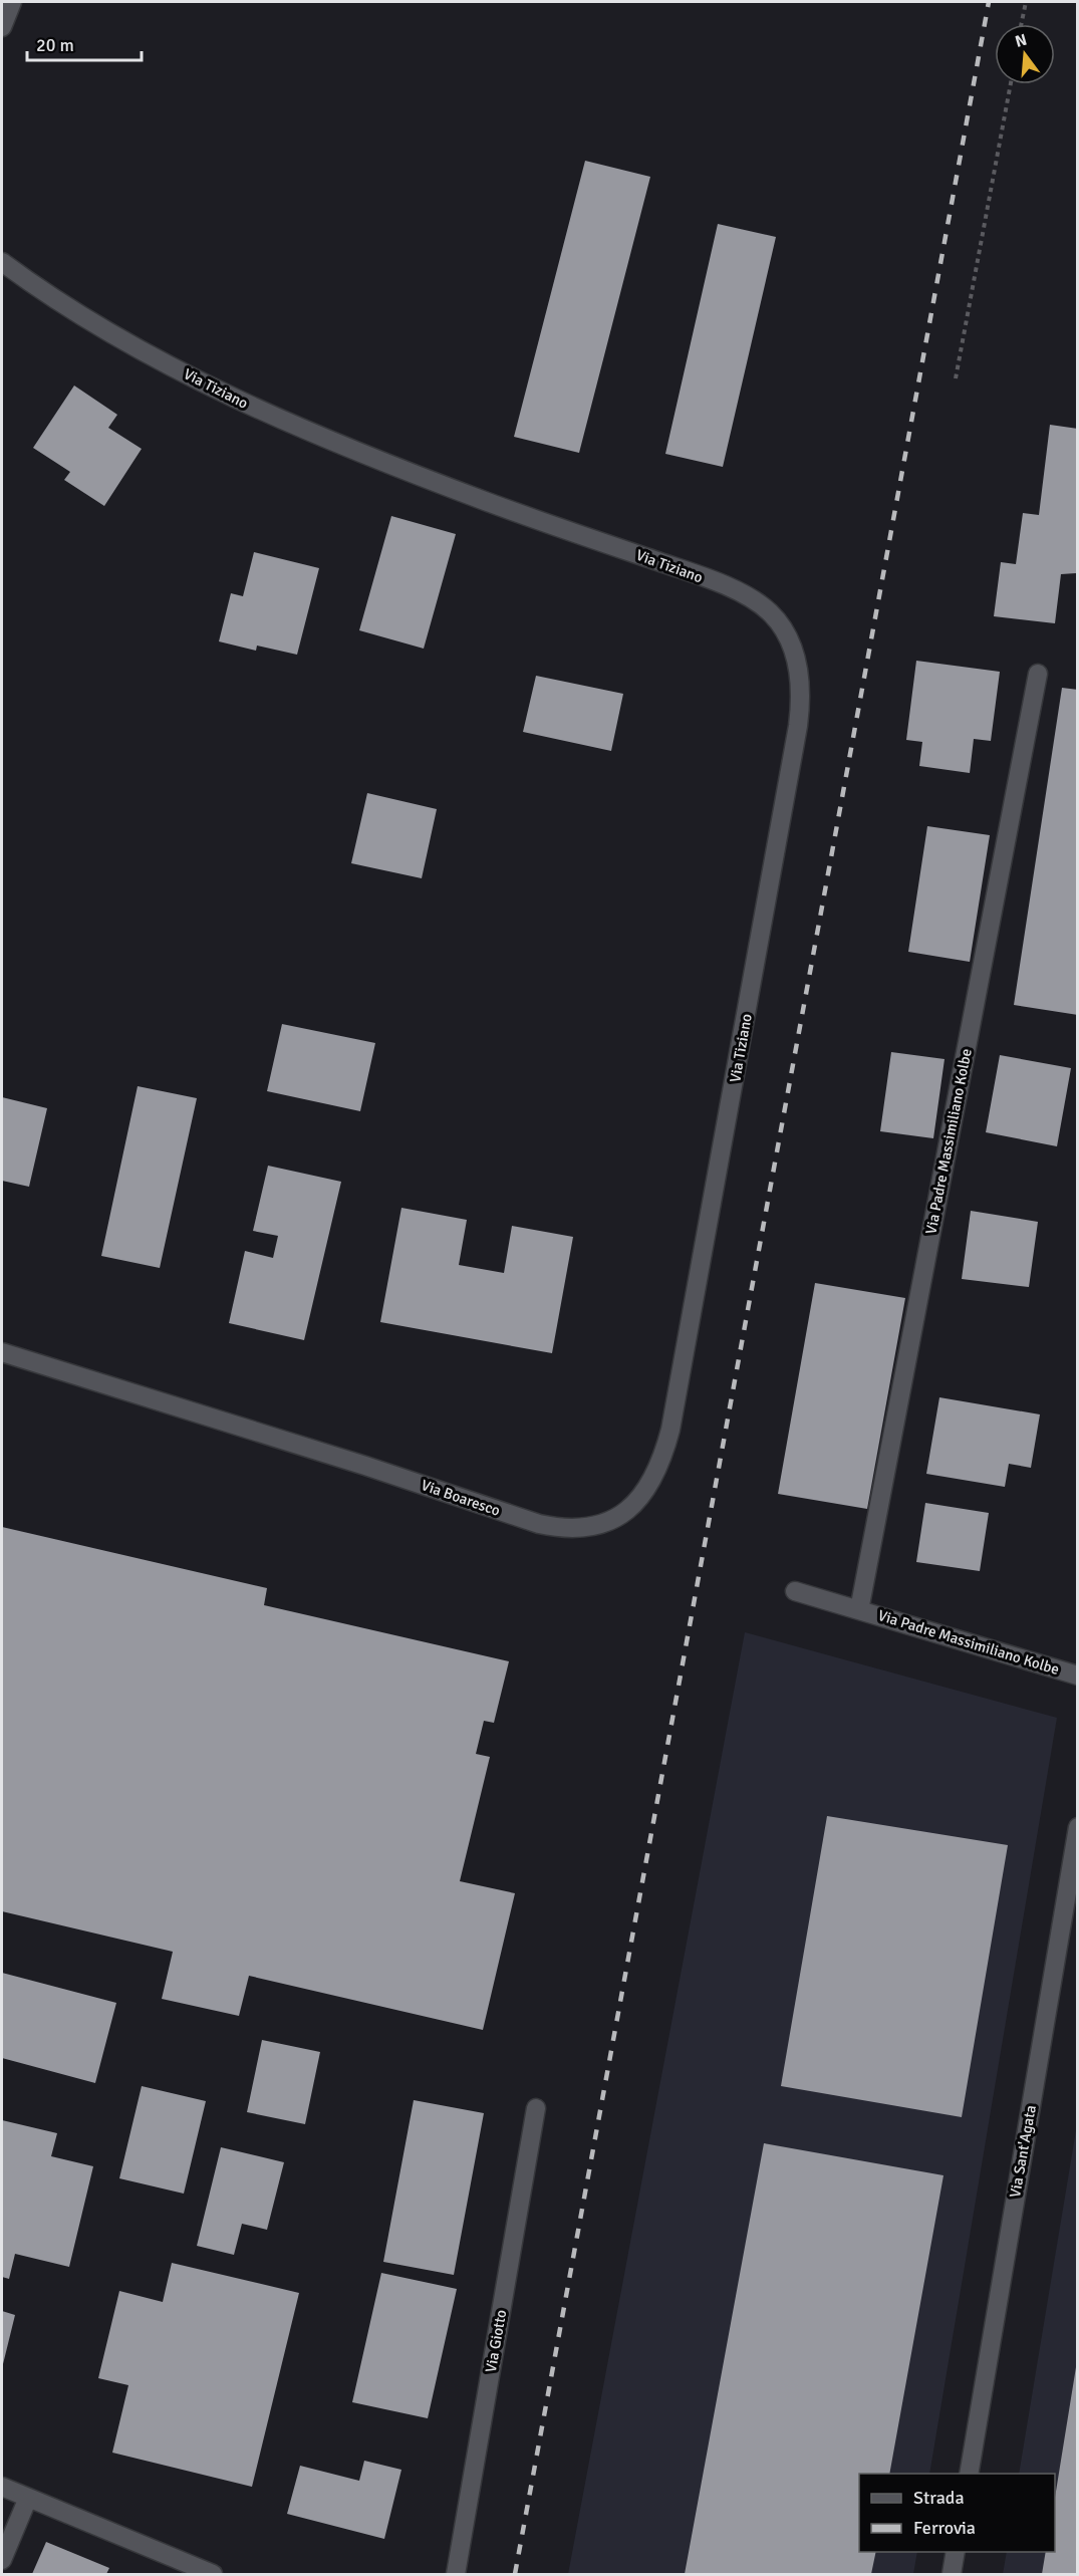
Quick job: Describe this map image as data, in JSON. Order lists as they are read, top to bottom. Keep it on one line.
{"streets":{"street":["Via Tiziano","Via Padre Massimiliano Kolbe","Via Boaresco","Via Sant'Agata","Via Giotto"]},"crossings":[["Via Tiziano","Via Boaresco"]],"legend":["Strada","Ferrovia"],"scale_bar":"20 m","north":"top"}
